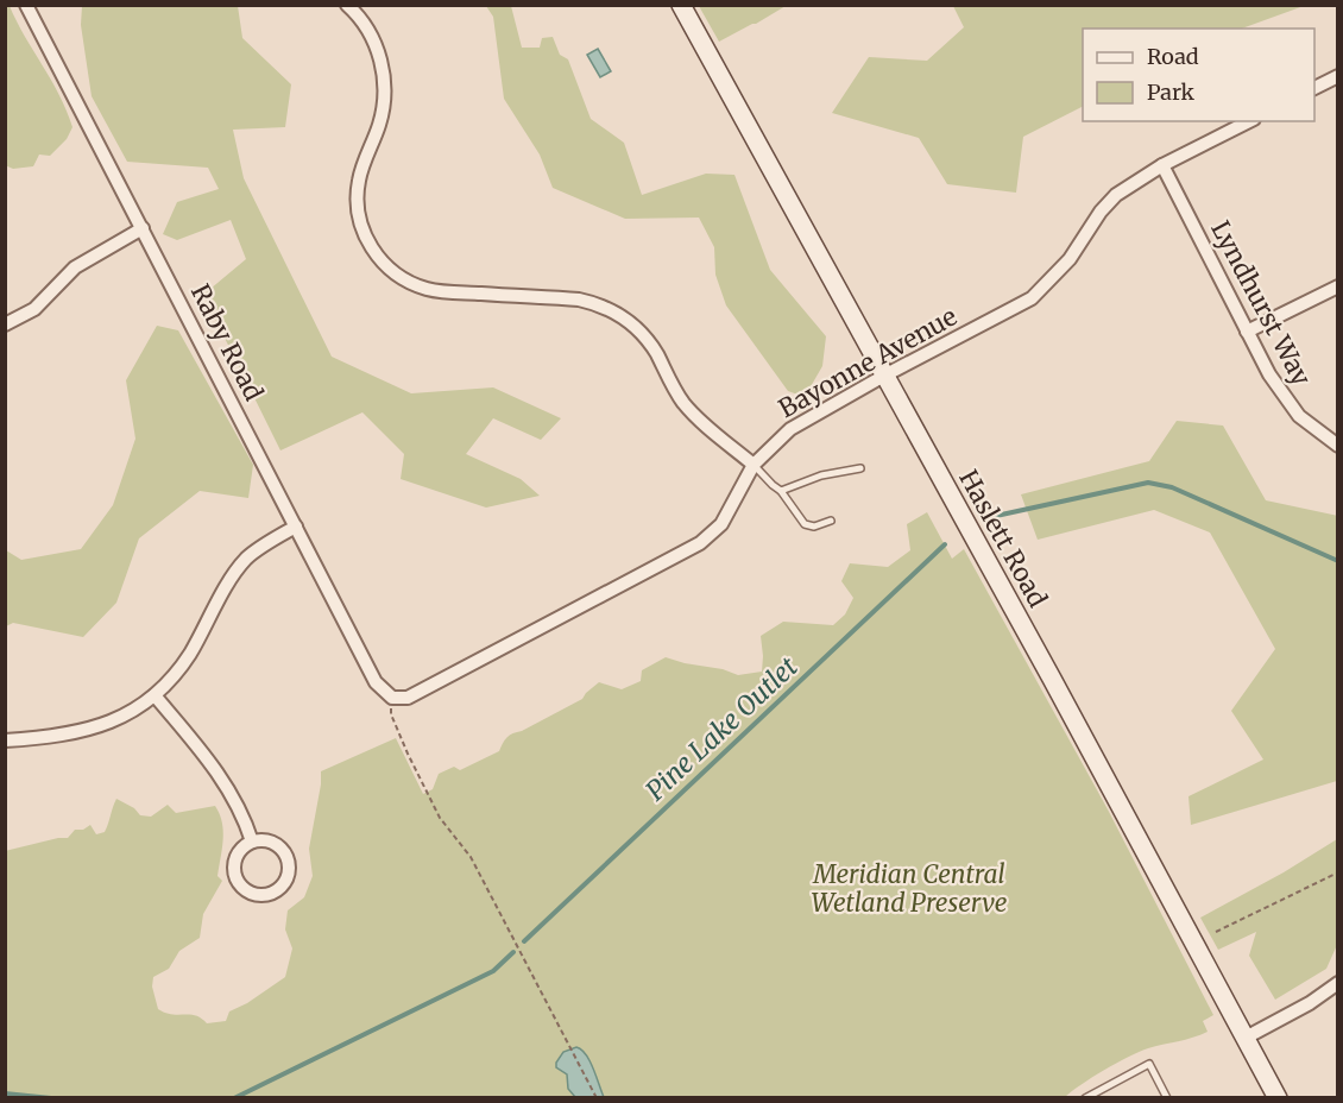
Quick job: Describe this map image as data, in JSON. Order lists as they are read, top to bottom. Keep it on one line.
{"streets":{"main road":["Haslett Road"],"street":["Lyndhurst Way","Raby Road","Bayonne Avenue"]},"crossings":[["Lyndhurst Way","Bayonne Avenue"],["Raby Road","Bayonne Avenue"],["Bayonne Avenue","Haslett Road"]],"water":["Pine Lake Outlet"],"parks":["Meridian Central Wetland Preserve"],"legend":["Road","Park"]}
